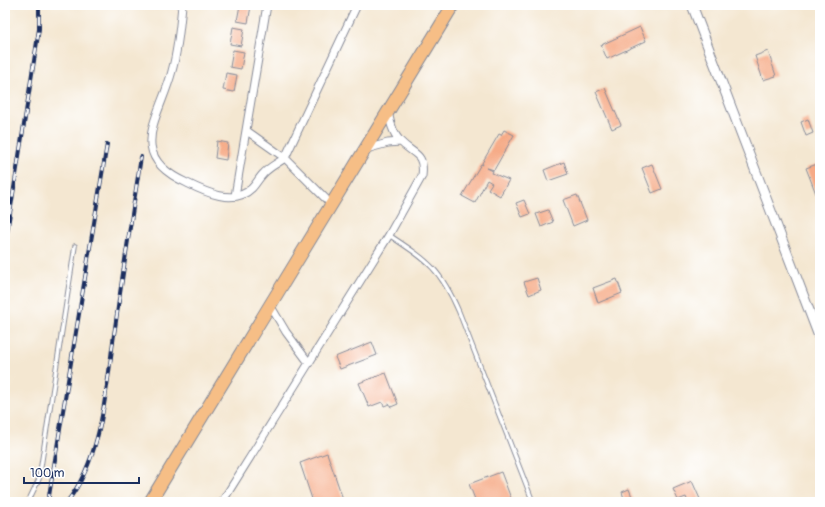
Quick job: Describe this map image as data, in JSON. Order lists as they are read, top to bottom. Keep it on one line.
{"scale_bar":"100 m"}
